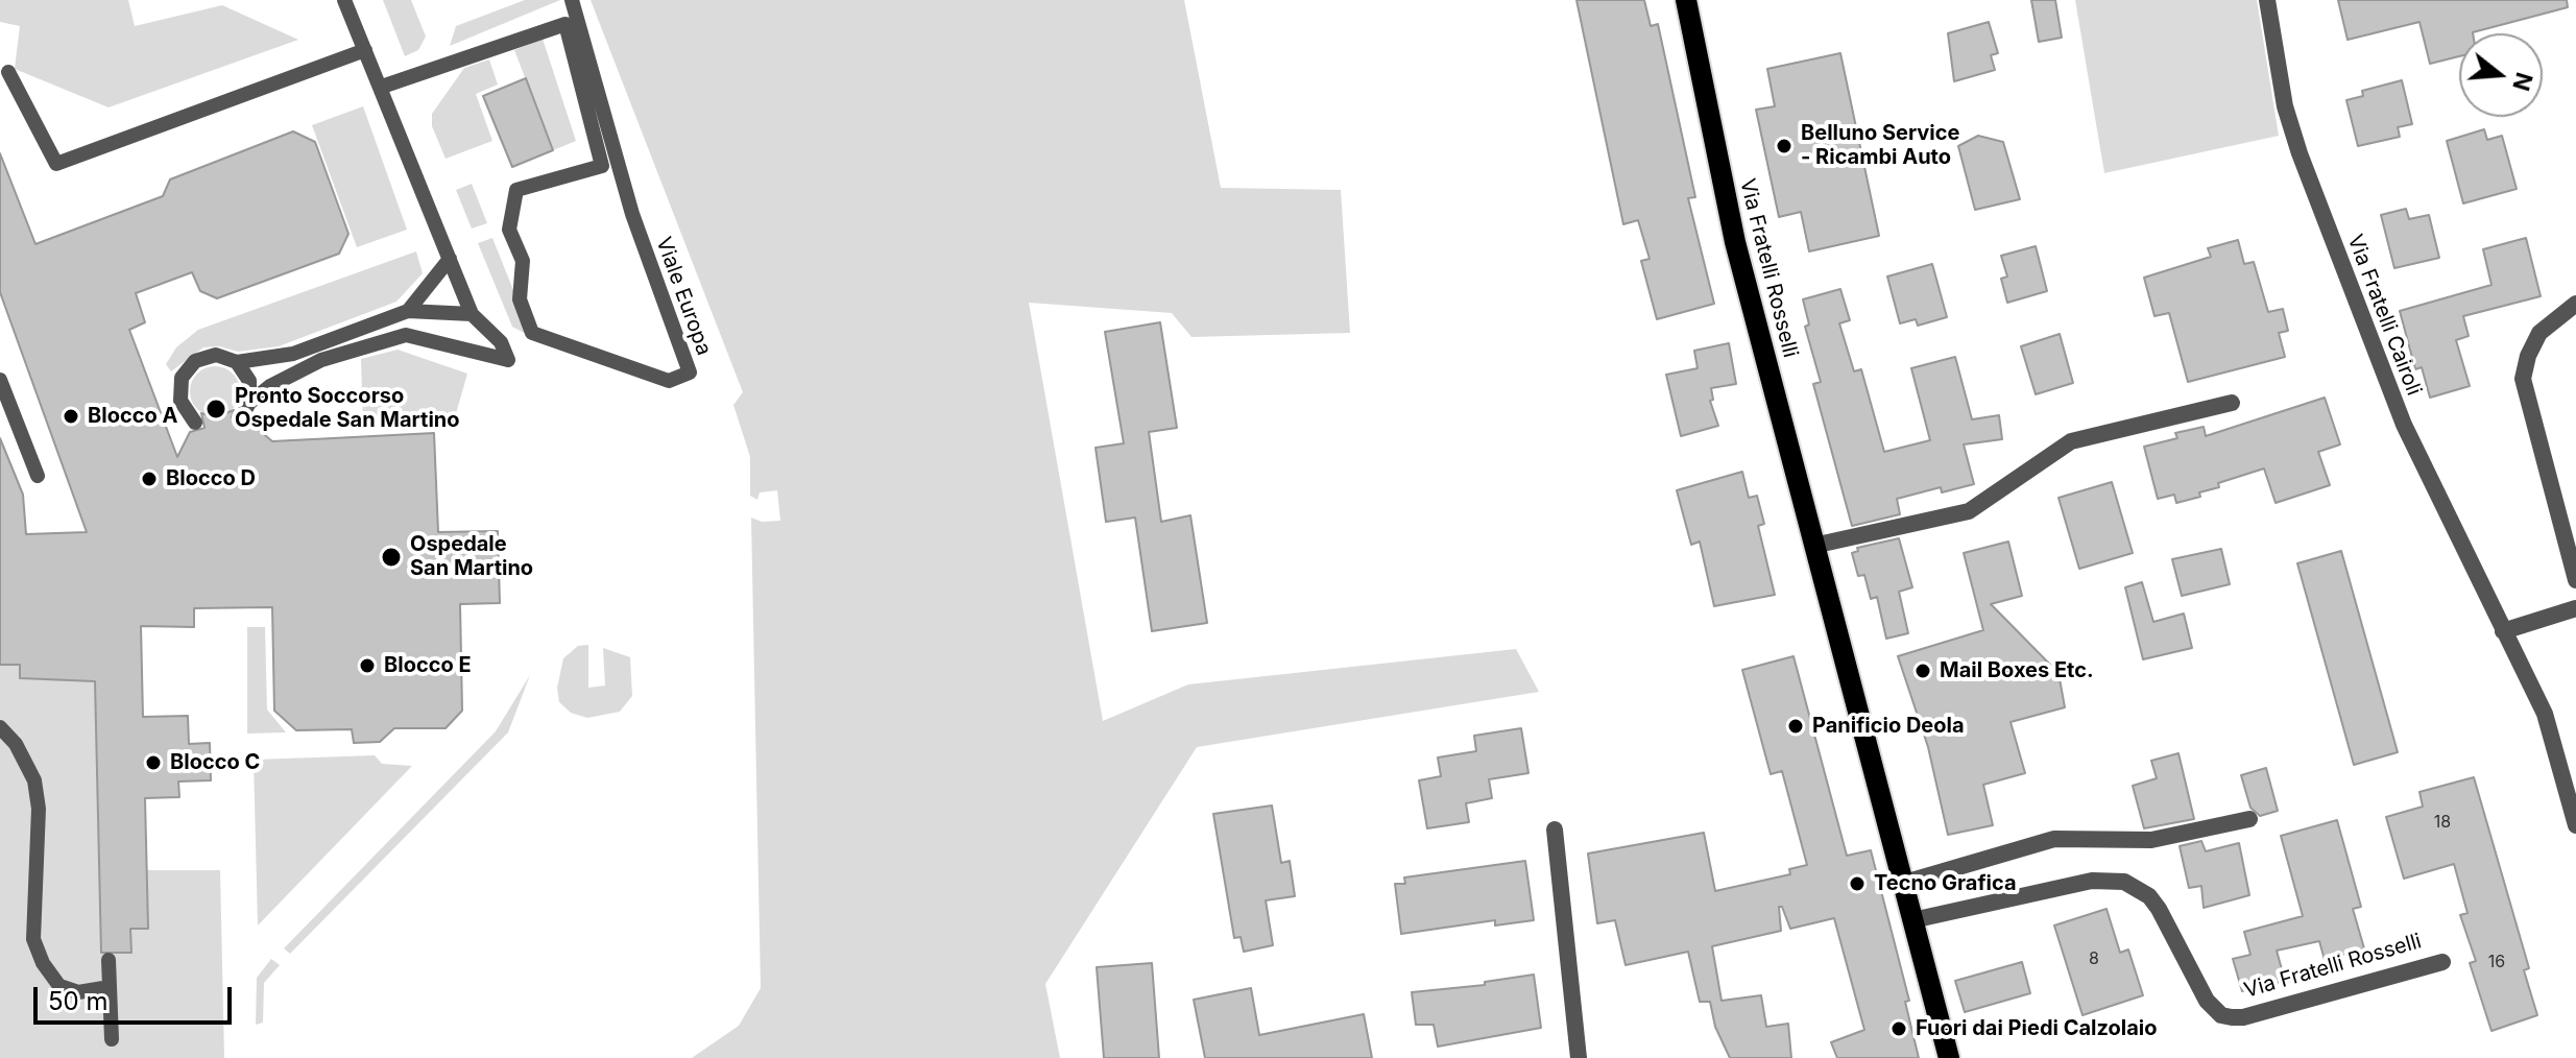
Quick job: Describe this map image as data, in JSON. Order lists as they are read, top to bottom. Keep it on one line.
{"streets":{"main road":["Via Fratelli Rosselli"],"street":["Via Fratelli Cairoli"],"lane":["Viale Europa"]},"places":["Belluno Service - Ricambi Auto","Pronto Soccorso Ospedale San Martino","Blocco A","Blocco D","Ospedale San Martino","Blocco E","Mail Boxes Etc.","Panificio Deola","Blocco C","Tecno Grafica","Fuori dai Piedi Calzolaio"],"house_numbers":["18","8","16"],"scale_bar":"50 m","north":"right"}
